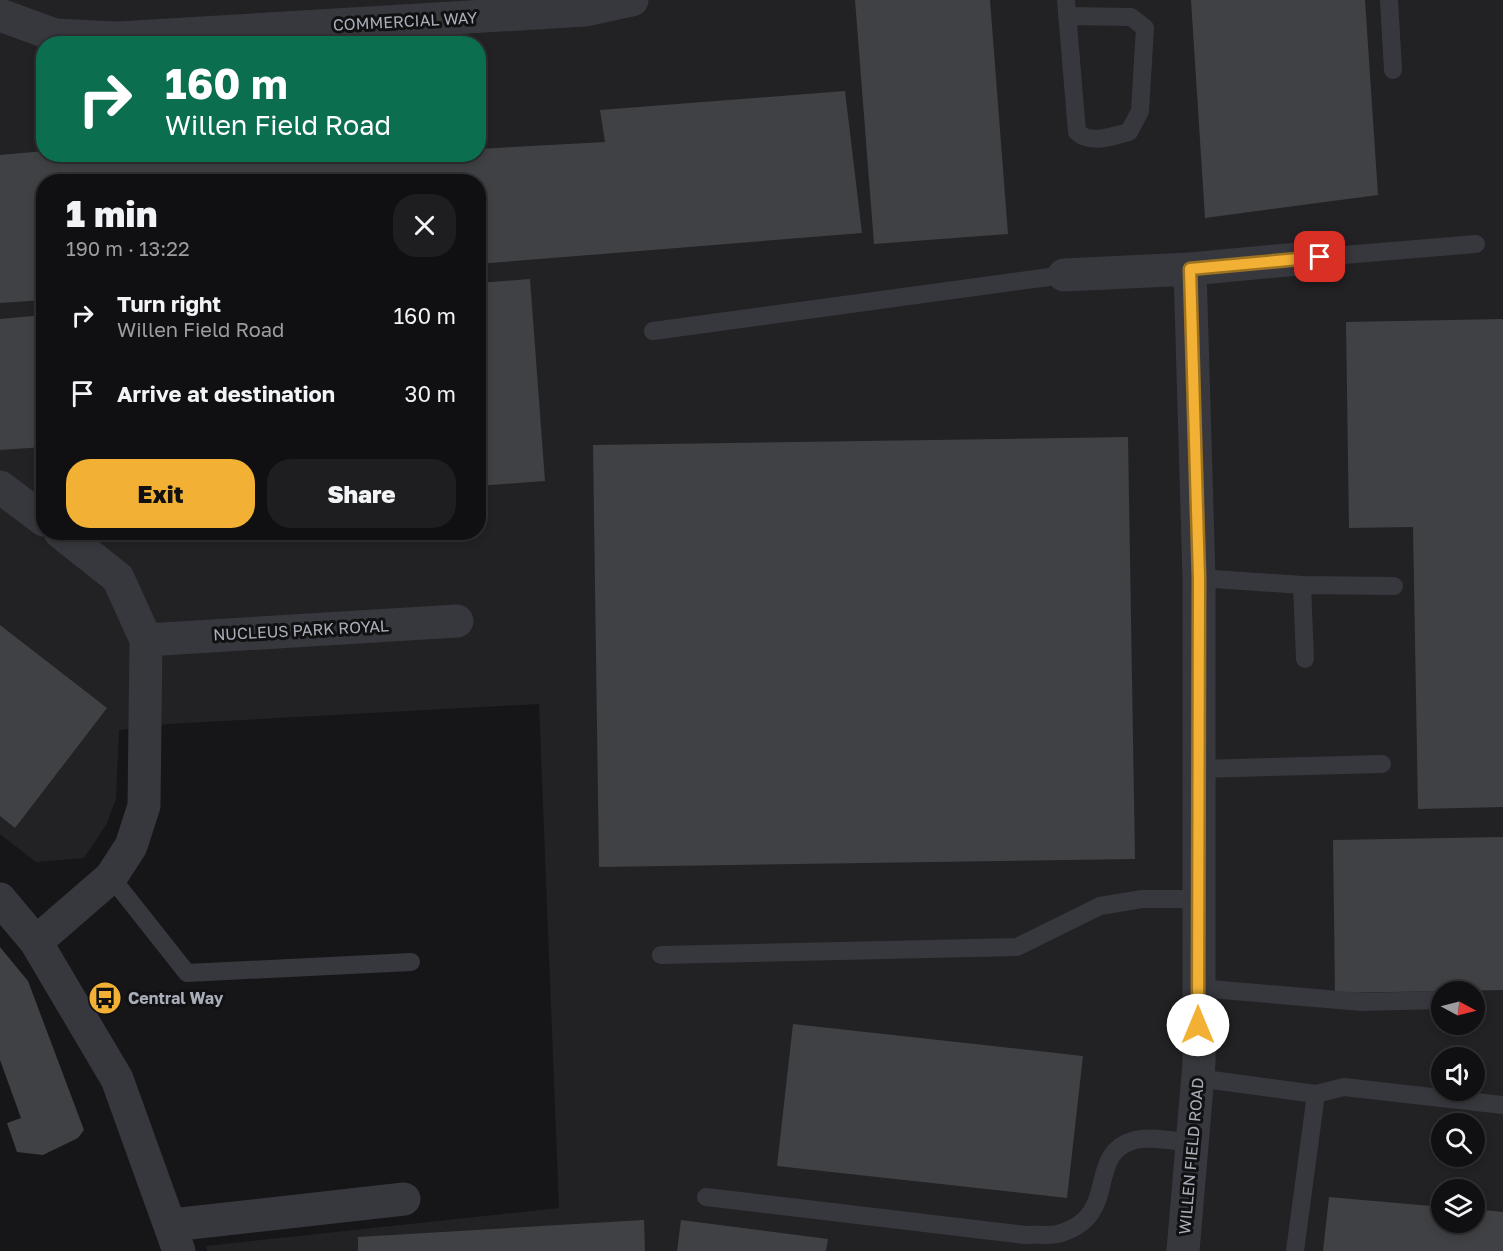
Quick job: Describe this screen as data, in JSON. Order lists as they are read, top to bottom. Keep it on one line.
{"streets":{"street":["COMMERCIAL WAY","NUCLEUS PARK ROYAL","WILLEN FIELD ROAD"]},"places":{"bus stop":["Central Way"]},"north":"right","page":{"turn":["160 m","Willen Field Road"],"heading":["1 min","190 m · 13:22"],"list":[{"name":"Turn right","note":"Willen Field Road","value":"160 m"},{"name":"Arrive at destination","value":"30 m"}],"buttons":["Exit","Share"]}}
